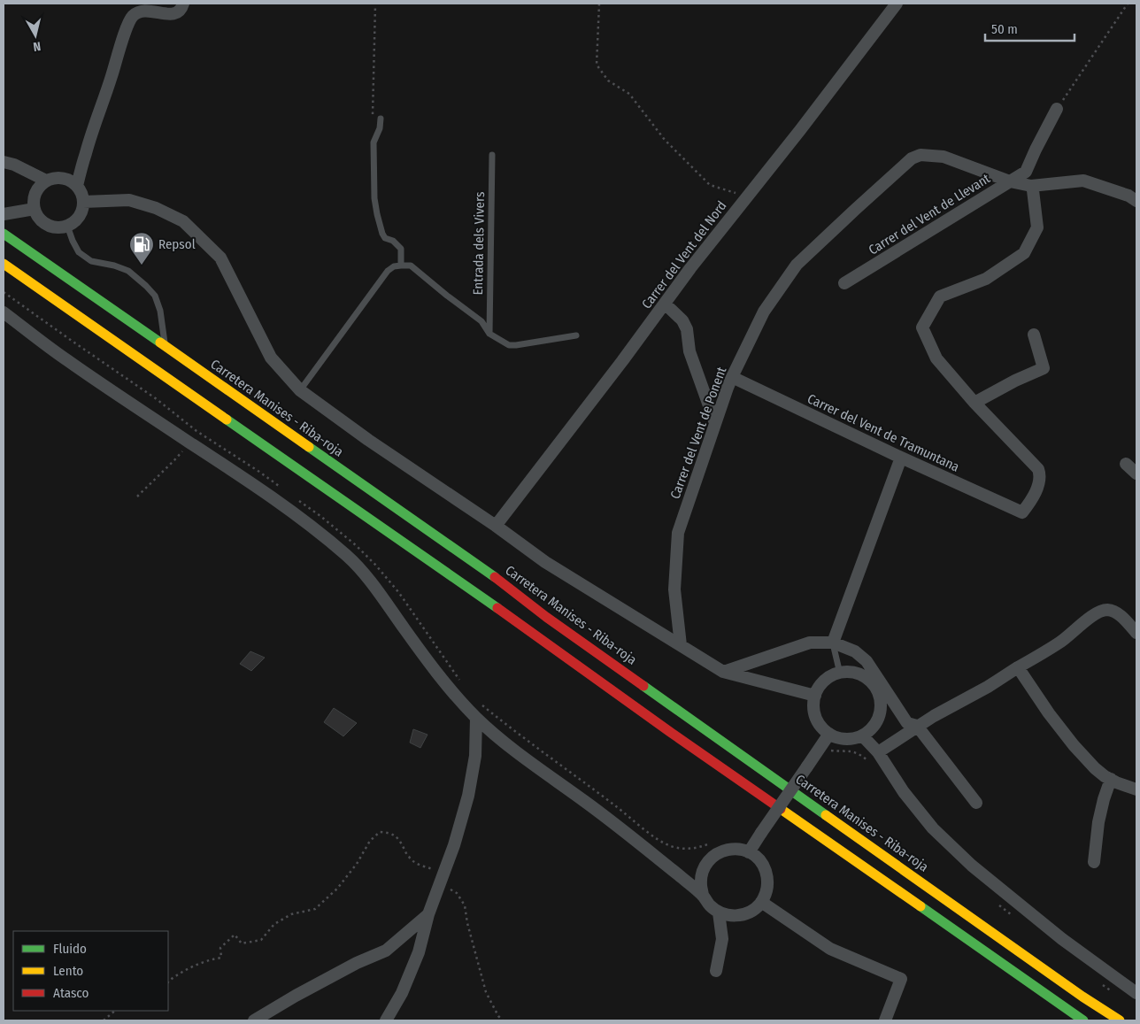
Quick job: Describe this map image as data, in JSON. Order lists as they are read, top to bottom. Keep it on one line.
{"streets":{"main road":["Carretera Manises - Riba-roja"],"street":["Carrer del Vent de Llevant","Carrer del Vent del Nord","Carrer del Vent de Ponent","Carrer del Vent de Tramuntana"],"lane":["Entrada dels Vivers"]},"crossings":[["Carrer del Vent de Llevant","Carrer del Vent de Ponent"],["Carrer del Vent de Ponent","Carrer del Vent de Tramuntana"]],"places":{"fuel station":["Repsol"]},"legend":["Fluido","Lento","Atasco"],"scale_bar":"50 m","north":"bottom"}
